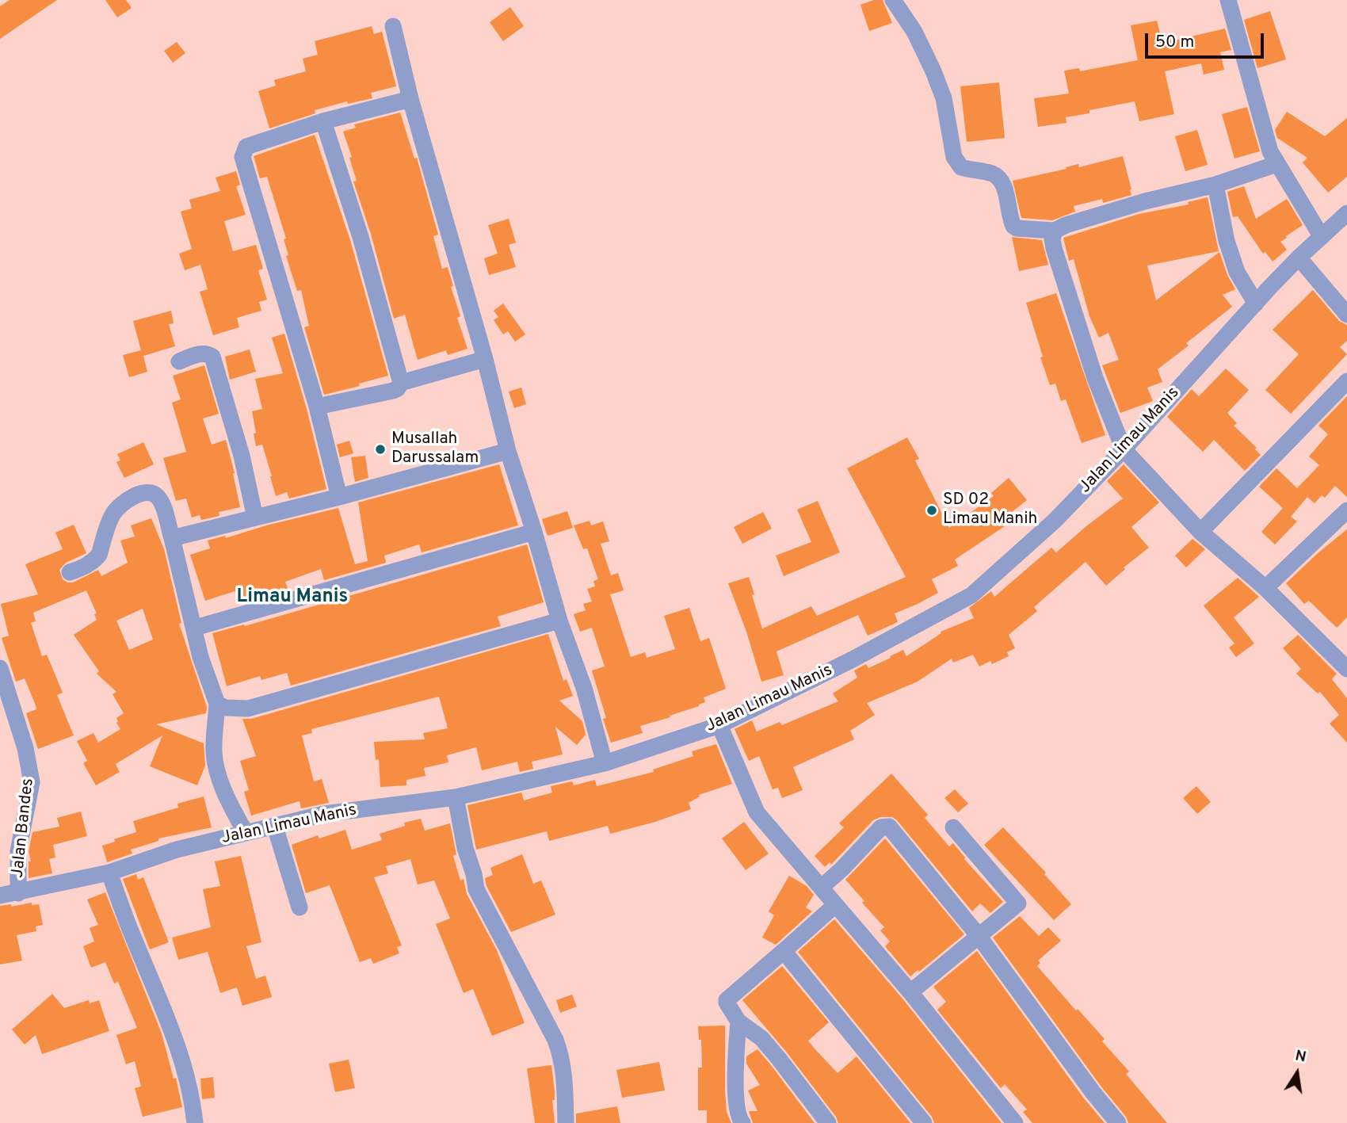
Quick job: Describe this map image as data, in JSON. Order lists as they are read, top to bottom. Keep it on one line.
{"streets":{"street":["Jalan Limau Manis","Jalan Bandes"]},"crossings":[["Jalan Limau Manis","Jalan Bandes"]],"districts":["Limau Manis"],"places":["Musallah Darussalam","SD 02 Limau Manih"],"scale_bar":"50 m","north":"top"}
